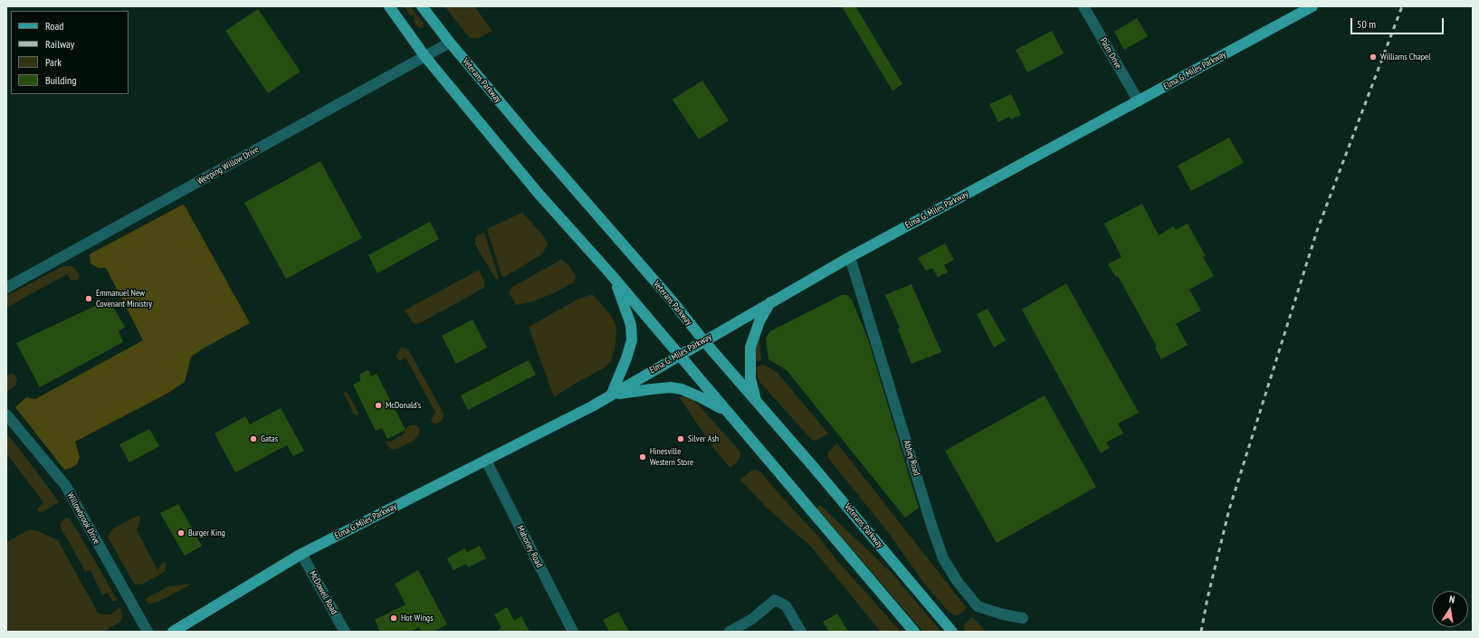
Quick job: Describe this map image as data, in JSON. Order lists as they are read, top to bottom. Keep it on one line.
{"streets":{"main road":["Elma G. Miles Parkway","Veterans Parkway","Elma G Miles Parkway"],"street":["Palm Drive","Weeping Willow Drive","Abbey Road","Willowbrook Drive","Mahoney Road","McDowell Road"]},"crossings":[["Palm Drive","Elma G. Miles Parkway"],["Elma G. Miles Parkway","Veterans Parkway"],["Elma G. Miles Parkway","Abbey Road"],["Elma G. Miles Parkway","Elma G Miles Parkway"],["Veterans Parkway","Weeping Willow Drive"],["Elma G Miles Parkway","Mahoney Road"],["Elma G Miles Parkway","McDowell Road"]],"places":["Williams Chapel","Emmanuel New Covenant Ministry","McDonald's","Gatas","Silver Ash","Hinesville Western Store","Burger King","Hot Wings"],"legend":["Road","Railway","Park","Building"],"scale_bar":"50 m","north":"top"}
